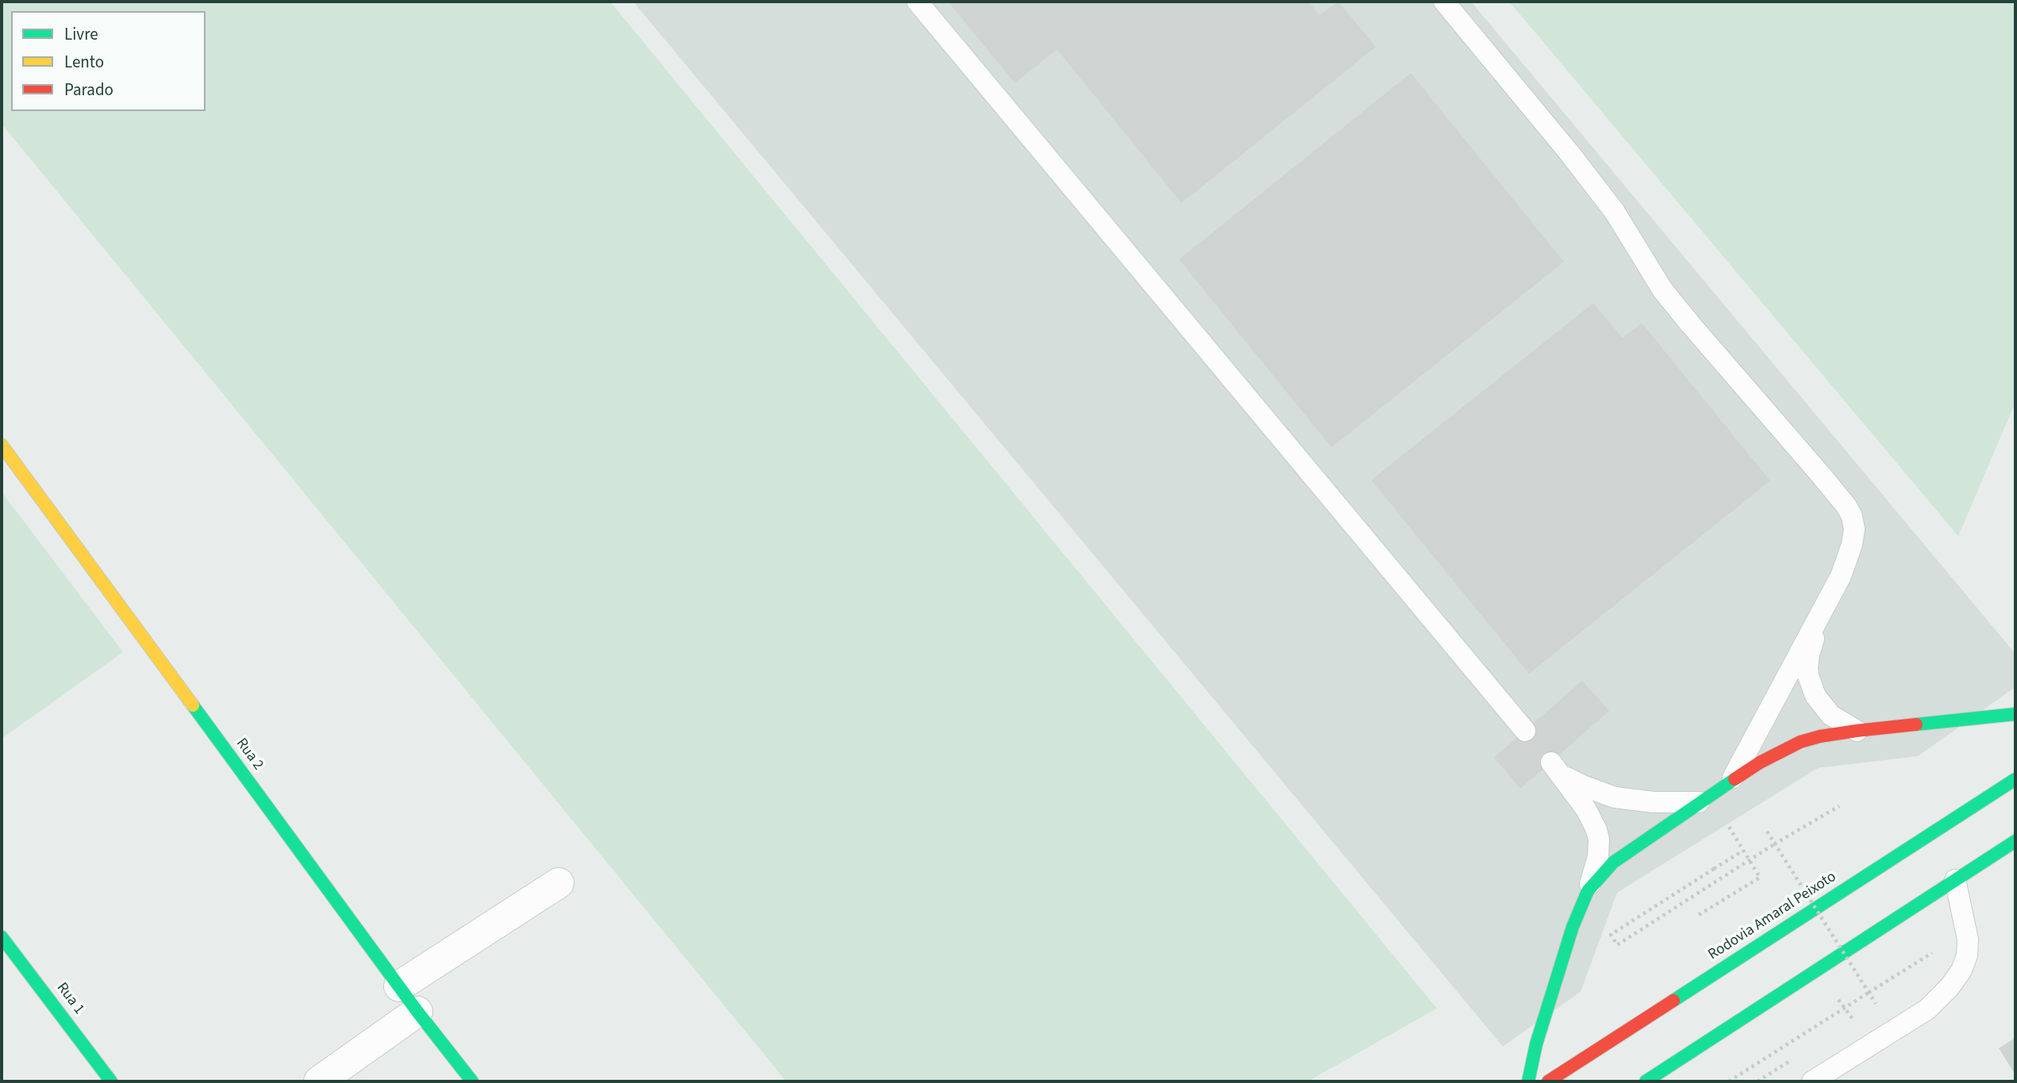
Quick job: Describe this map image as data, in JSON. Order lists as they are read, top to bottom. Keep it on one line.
{"streets":{"main road":["Rua 2","Rodovia Amaral Peixoto","Rua 1"]},"legend":["Livre","Lento","Parado"]}
